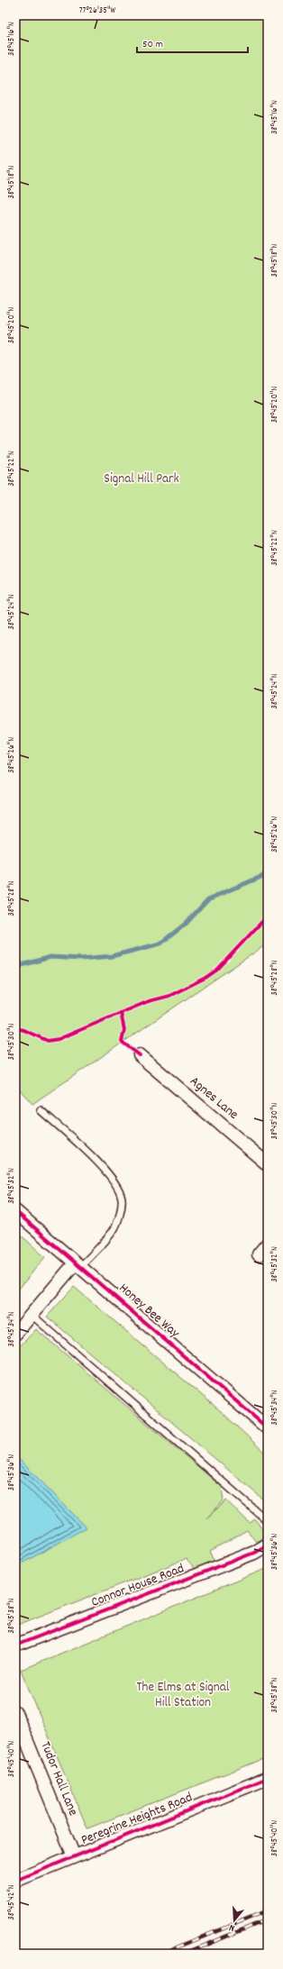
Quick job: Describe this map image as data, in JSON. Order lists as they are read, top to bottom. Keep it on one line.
{"streets":{"street":["Agnes Lane","Honey Bee Way","Connor House Road","Tudor Hall Lane","Peregrine Heights Road"]},"crossings":[["Tudor Hall Lane","Peregrine Heights Road"]],"parks":["Signal Hill Park","The Elms at Signal Hill Station"],"scale_bar":"50 m","north":"bottom","coordinates":["77°26'35\"W","38°45'16\"N","38°45'18\"N","38°45'20\"N","38°45'22\"N","38°45'24\"N","38°45'26\"N","38°45'28\"N","38°45'30\"N","38°45'32\"N","38°45'34\"N","38°45'36\"N","38°45'38\"N","38°45'40\"N","38°45'42\"N"]}
